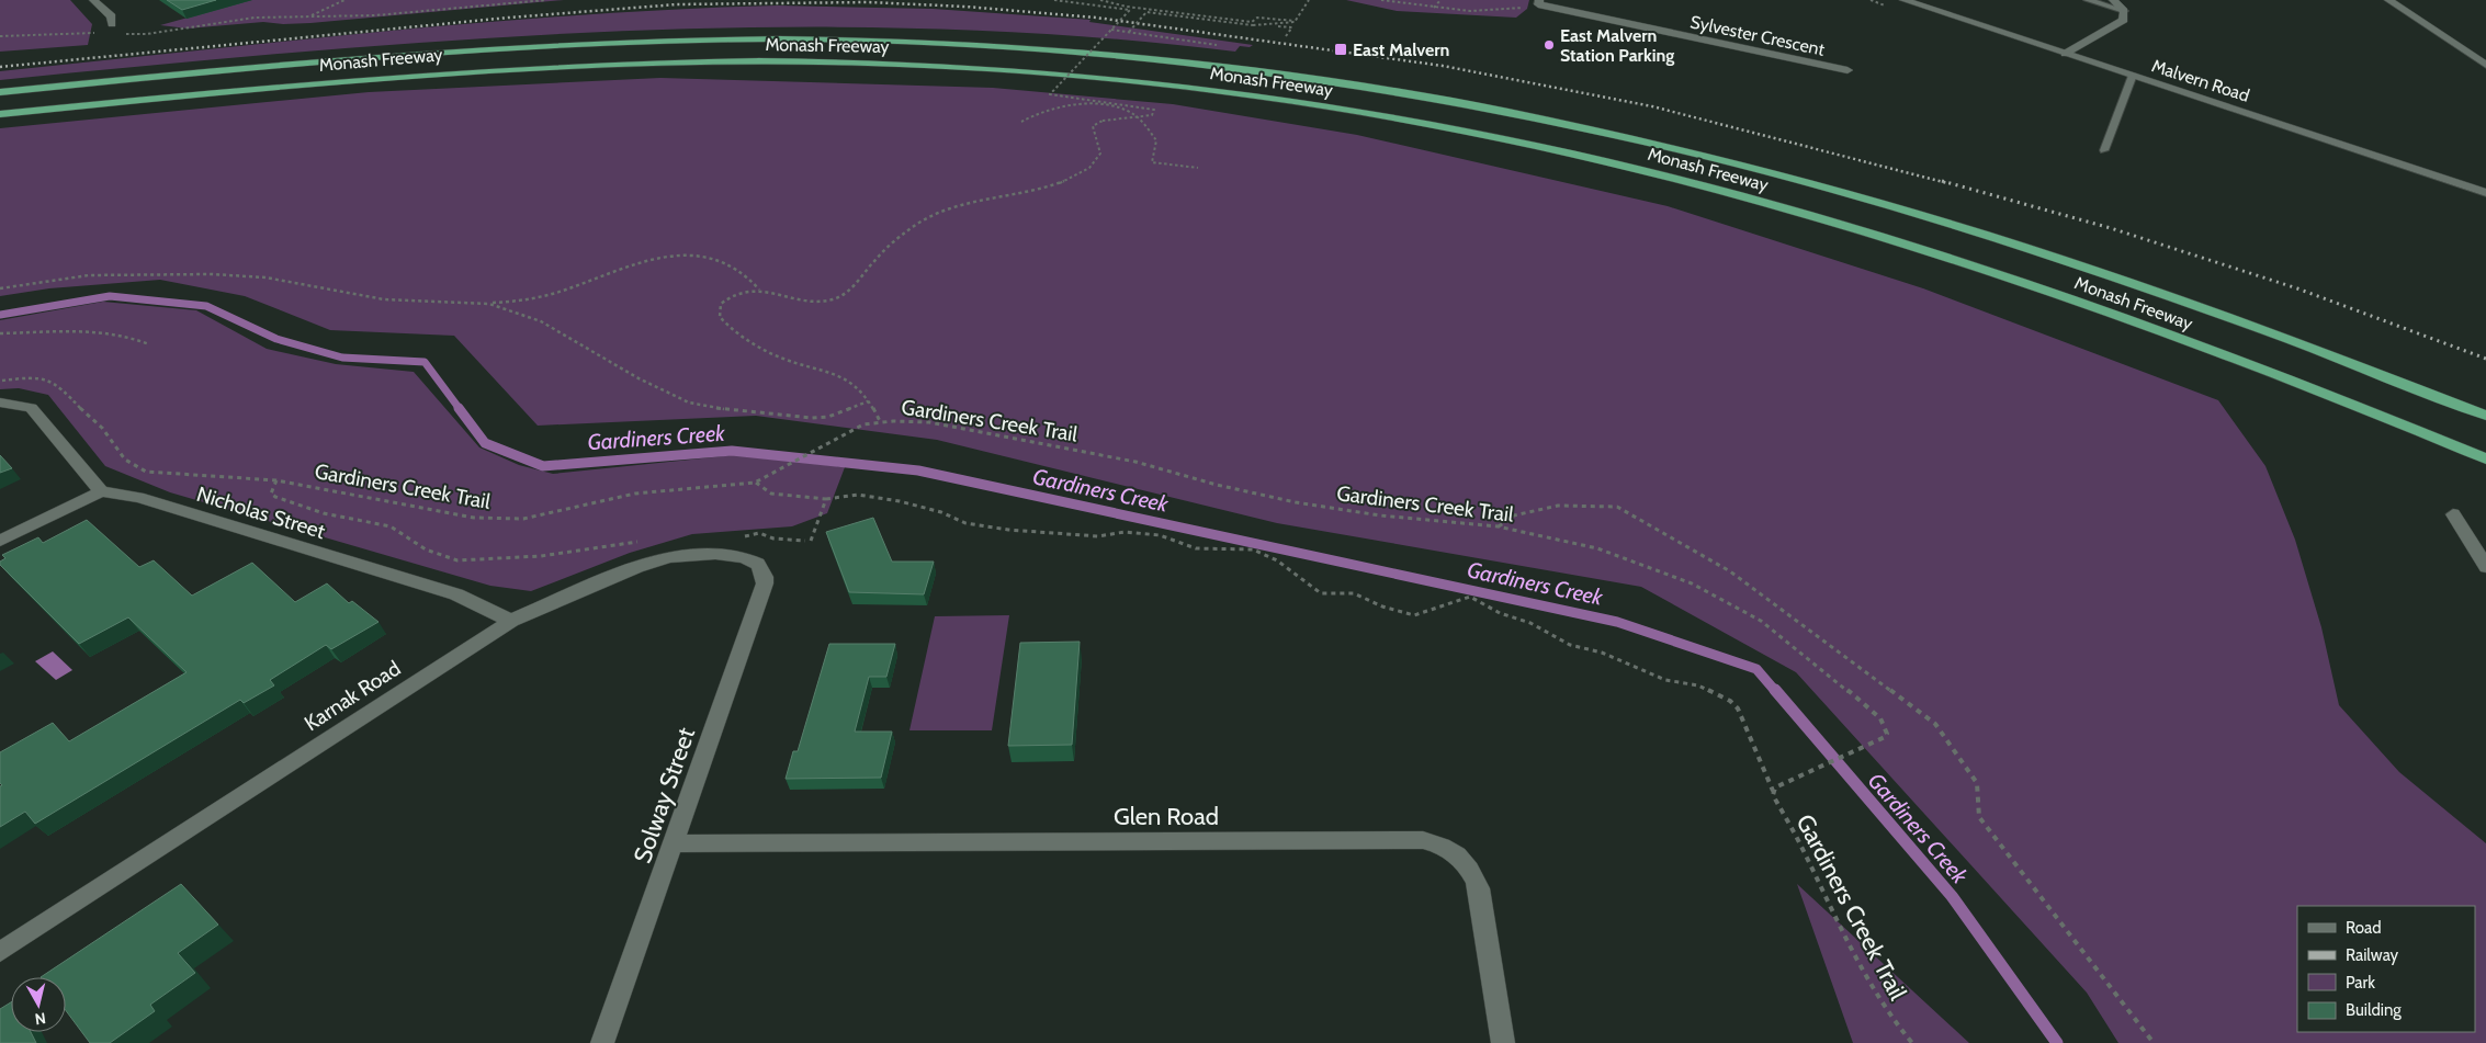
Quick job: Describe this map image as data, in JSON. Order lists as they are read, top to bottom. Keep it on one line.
{"streets":{"highway":["Monash Freeway"],"street":["Sylvester Crescent","Malvern Road","Nicholas Street","Karnak Road","Solway Street","Glen Road"],"path":["Gardiners Creek Trail"]},"crossings":[["Nicholas Street","Karnak Road"],["Karnak Road","Solway Street"],["Solway Street","Glen Road"]],"water":["Gardiners Creek"],"places":{"other":["East Malvern Station Parking"],"transit":["East Malvern"]},"legend":["Road","Railway","Park","Building"],"north":"bottom"}
